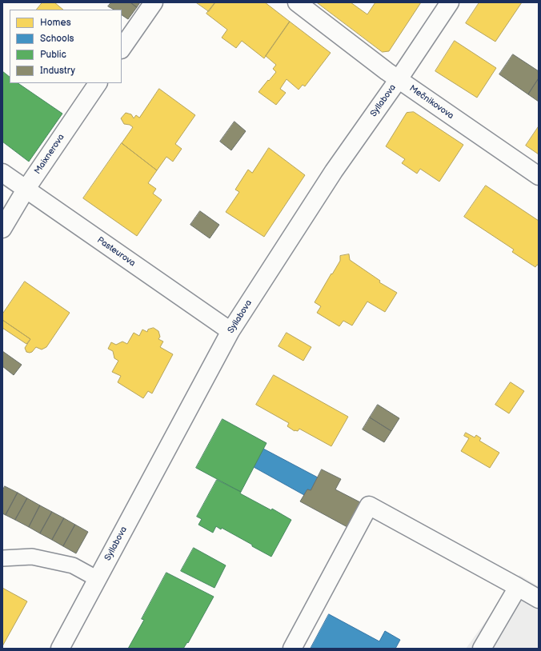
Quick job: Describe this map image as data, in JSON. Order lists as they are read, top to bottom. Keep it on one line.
{"streets":{"street":["Syllabova","Mečnikovova","Maixnerova","Pasteurova"]},"crossings":[["Syllabova","Mečnikovova"],["Syllabova","Pasteurova"],["Maixnerova","Pasteurova"]],"legend":["Homes","Schools","Public","Industry"]}
